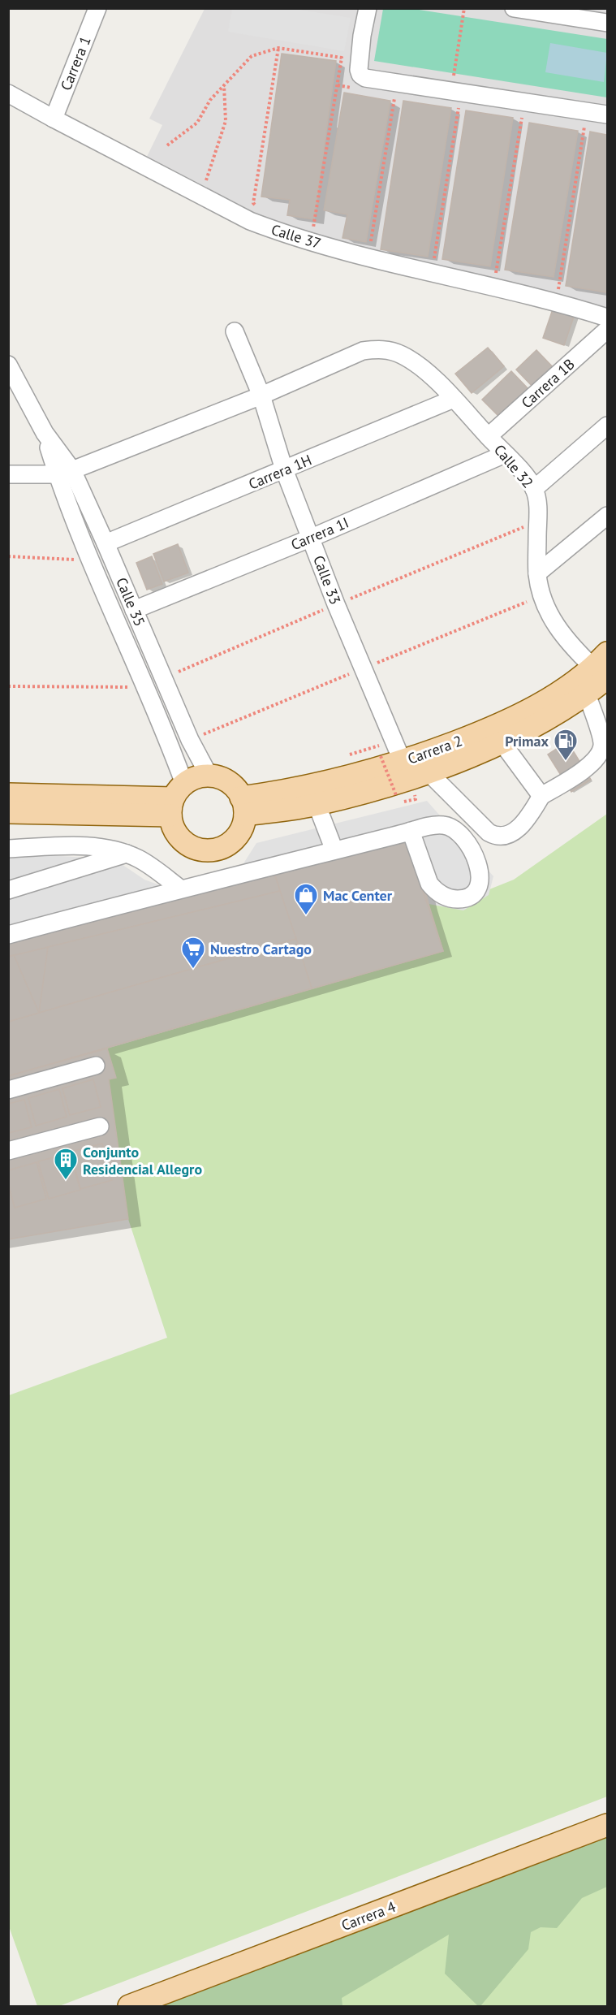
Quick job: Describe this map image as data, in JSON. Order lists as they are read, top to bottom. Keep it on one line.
{"streets":{"main road":["Carrera 2","Carrera 4"],"street":["Carrera 1","Calle 37","Carrera 1B","Calle 32","Carrera 1H","Carrera 1I","Calle 33","Calle 35"]},"crossings":[["Carrera 1","Calle 37"],["Carrera 1B","Calle 32"],["Calle 32","Carrera 1H"],["Calle 32","Carrera 1I"],["Calle 32","Calle 33"],["Calle 32","Carrera 2"],["Carrera 1H","Calle 33"],["Carrera 1H","Calle 35"],["Carrera 1I","Calle 33"],["Carrera 1I","Calle 35"],["Calle 33","Carrera 2"]],"places":{"fuel station":["Primax"],"shop":["Mac Center"],"supermarket":["Nuestro Cartago"],"building":["Conjunto Residencial Allegro"]}}
